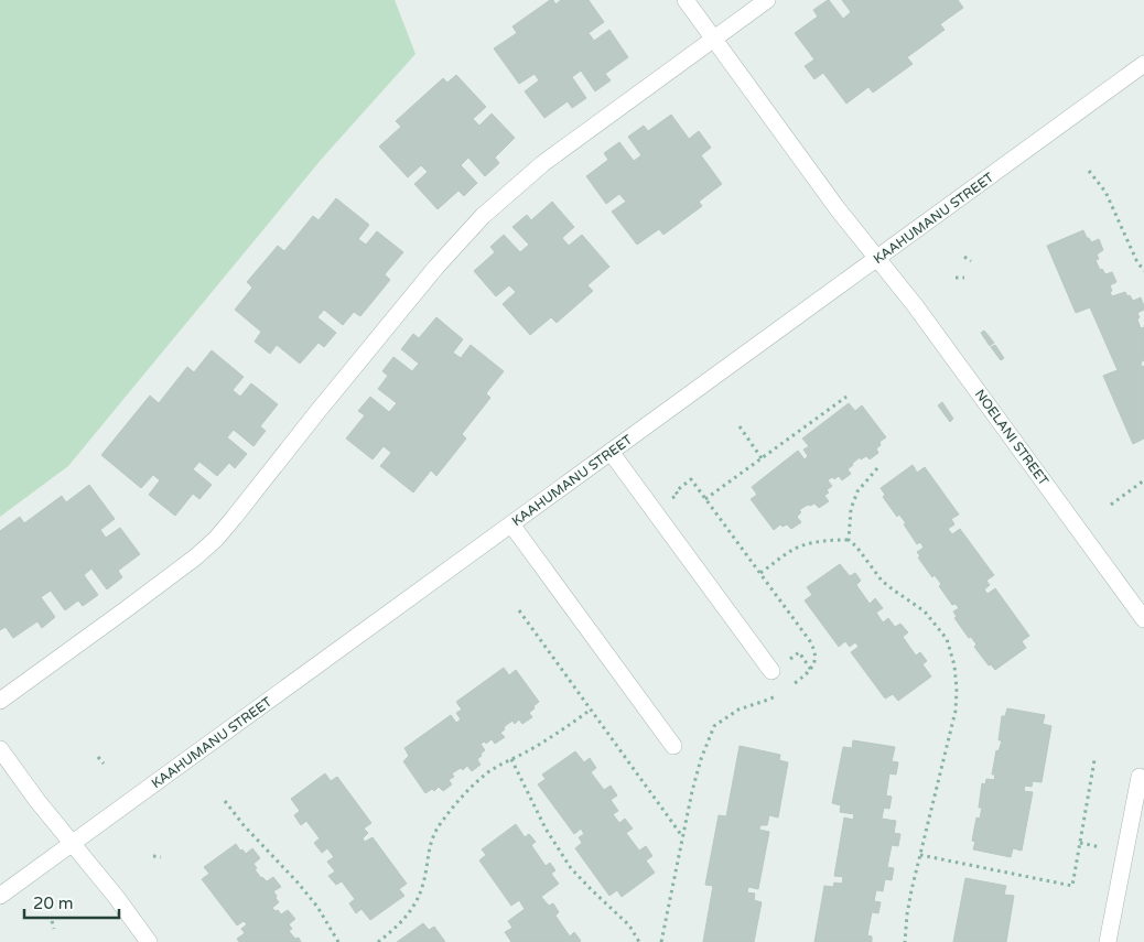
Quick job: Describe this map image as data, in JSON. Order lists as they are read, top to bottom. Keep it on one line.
{"streets":{"street":["KAAHUMANU STREET","NOELANI STREET"]},"crossings":[["KAAHUMANU STREET","NOELANI STREET"]],"scale_bar":"20 m"}
